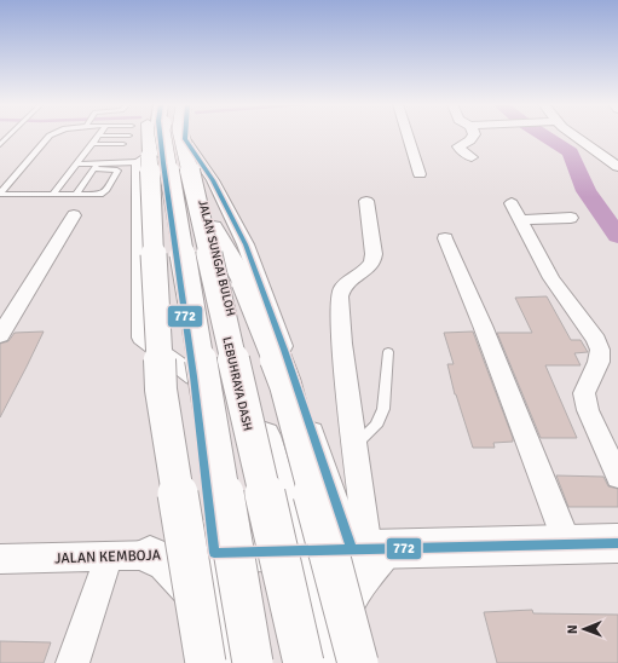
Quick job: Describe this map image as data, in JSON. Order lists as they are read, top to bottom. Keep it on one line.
{"streets":{"main road":["JALAN SUNGAI BULOH","LEBUHRAYA DASH"],"street":["JALAN KEMBOJA"]},"lines":["transit line 772"],"north":"left"}
